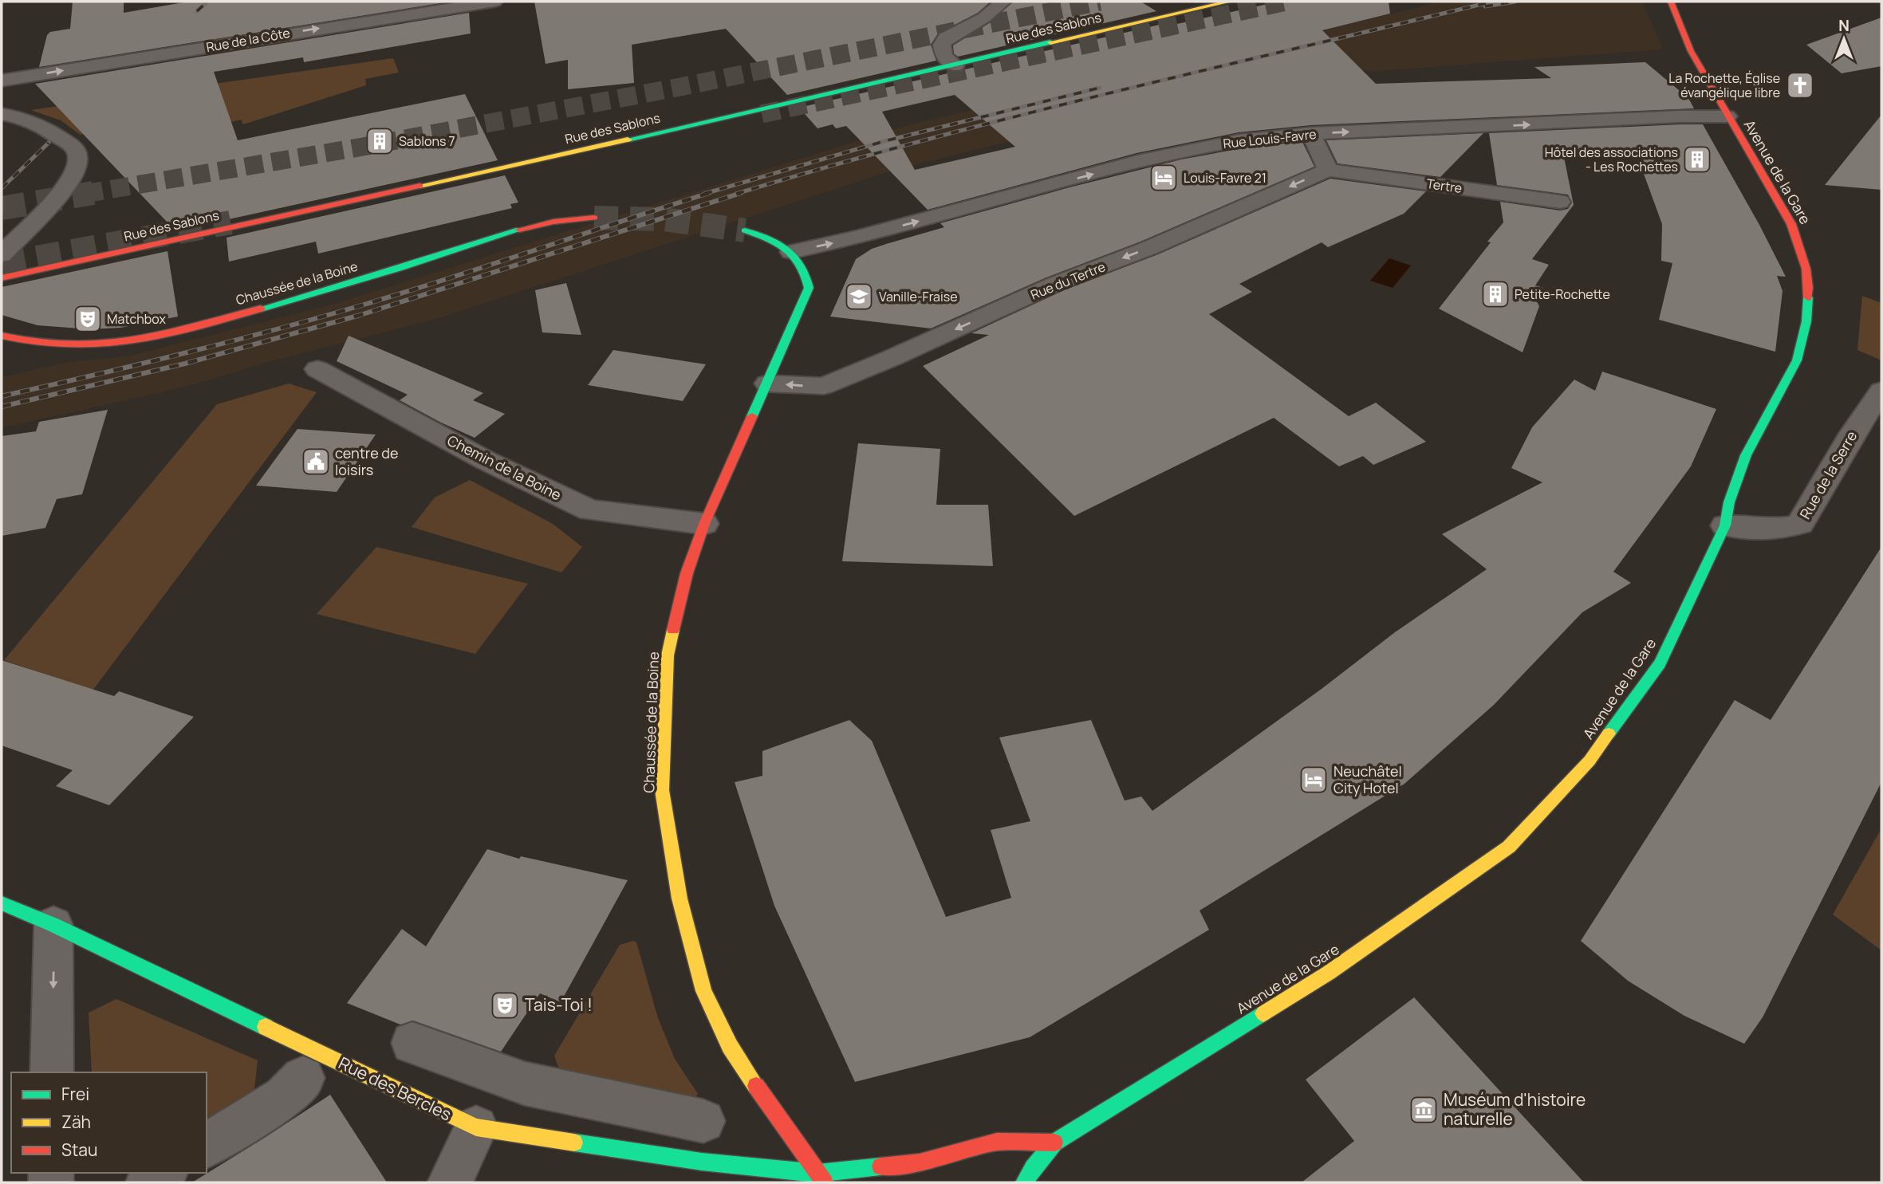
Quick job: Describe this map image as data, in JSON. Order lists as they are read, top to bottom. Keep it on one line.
{"streets":{"main road":["Rue des Sablons","Avenue de la Gare","Chaussée de la Boine","Rue des Bercles"],"street":["Rue de la Côte","Rue Louis-Favre","Tertre","Rue du Tertre","Chemin de la Boine","Rue de la Serre"]},"crossings":[["Rue Louis-Favre","Avenue de la Gare"],["Rue Louis-Favre","Chaussée de la Boine"],["Avenue de la Gare","Rue de la Serre"],["Tertre","Rue du Tertre"],["Rue du Tertre","Chaussée de la Boine"],["Chaussée de la Boine","Chemin de la Boine"],["Chaussée de la Boine","Rue des Bercles"]],"one_way":["Rue de la Côte","Rue Louis-Favre","Rue du Tertre"],"places":{"church":["La Rochette, Église évangélique libre"],"building":["Sablons 7","Hôtel des associations - Les Rochettes","Petite-Rochette"],"hotel":["Louis-Favre 21","Neuchâtel City Hotel"],"school or university":["Vanille-Fraise"],"theatre":["Matchbox","Tais-Toi !"],"public building":["centre de loisirs"],"museum":["Muséum d'histoire naturelle"]},"legend":["Frei","Zäh","Stau"],"north":"top"}
